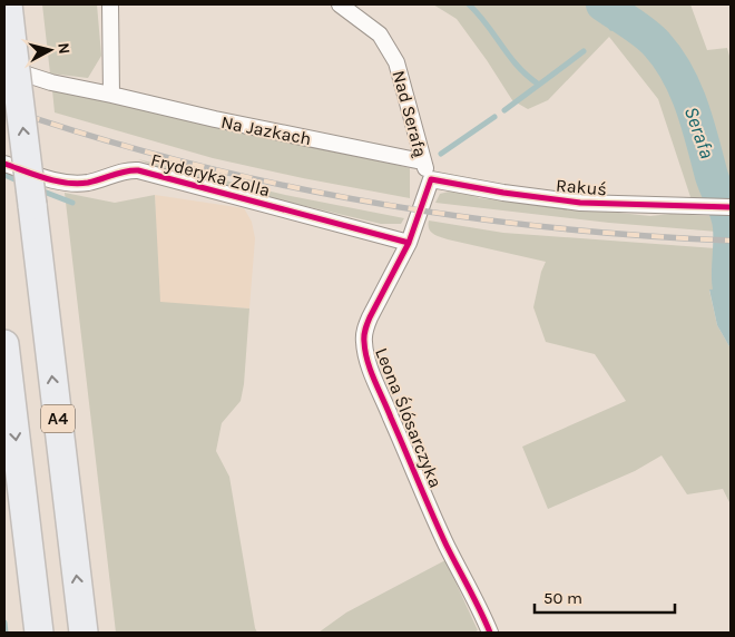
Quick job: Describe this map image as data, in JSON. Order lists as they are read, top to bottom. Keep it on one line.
{"streets":{"highway":["A4"],"street":["Nad Serafą","Na Jazkach","Fryderyka Zolla","Rakuś","Leona Ślósarczyka"]},"crossings":[["Nad Serafą","Na Jazkach"],["Nad Serafą","Rakuś"],["Nad Serafą","Leona Ślósarczyka"],["Na Jazkach","A4"],["Fryderyka Zolla","Leona Ślósarczyka"],["Rakuś","Leona Ślósarczyka"]],"water":["Serafa"],"scale_bar":"50 m","north":"right"}
